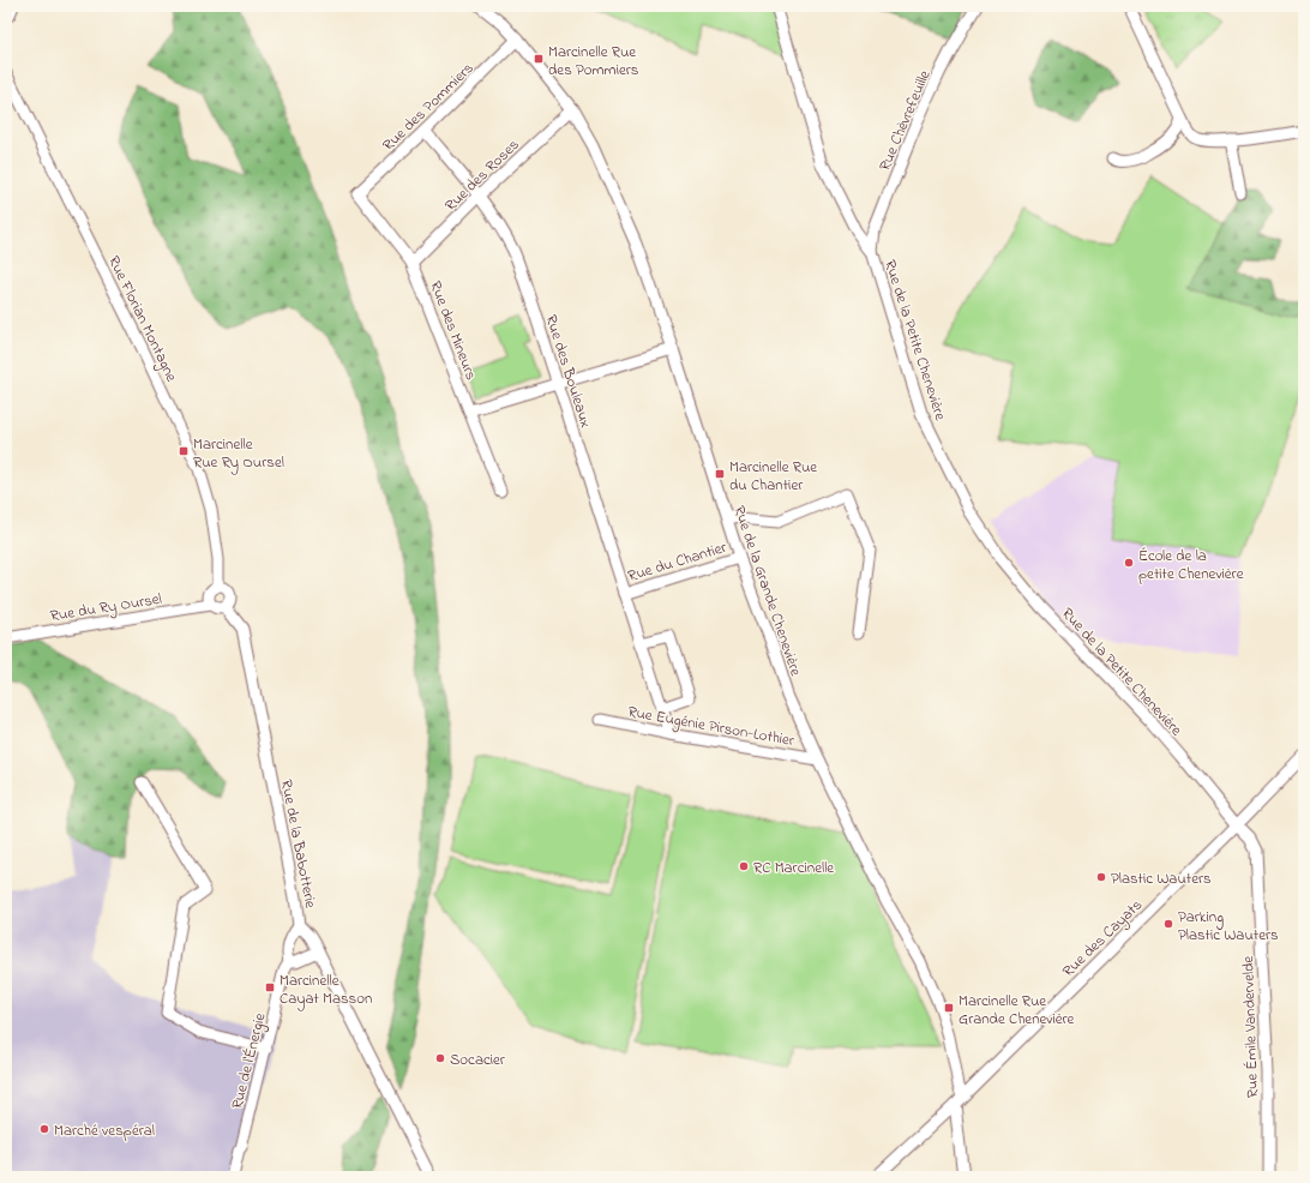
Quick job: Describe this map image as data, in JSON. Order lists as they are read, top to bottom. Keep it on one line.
{"streets":{"street":["Rue des Pommiers","Rue Chèvrefeuille","Rue des Roses","Rue Florian Montagne","Rue des Mineurs","Rue de la Petite Chenevière","Rue des Bouleaux","Rue du Chantier","Rue de la Grande Chenevière","Rue du Ry Oursel","Rue Eugénie Pirson-Lothier","Rue de la Babotterie","Rue des Cayats","Rue Émile Vandervelde","Rue de l'Énergie"]},"crossings":[["Rue des Pommiers","Rue des Mineurs"],["Rue des Pommiers","Rue des Bouleaux"],["Rue des Pommiers","Rue de la Grande Chenevière"],["Rue Chèvrefeuille","Rue de la Petite Chenevière"],["Rue des Roses","Rue des Mineurs"],["Rue des Roses","Rue des Bouleaux"],["Rue des Roses","Rue de la Grande Chenevière"],["Rue Florian Montagne","Rue du Ry Oursel"],["Rue Florian Montagne","Rue de la Babotterie"],["Rue de la Petite Chenevière","Rue des Cayats"],["Rue de la Petite Chenevière","Rue Émile Vandervelde"],["Rue des Bouleaux","Rue du Chantier"],["Rue des Bouleaux","Rue Eugénie Pirson-Lothier"],["Rue du Chantier","Rue de la Grande Chenevière"],["Rue de la Grande Chenevière","Rue Eugénie Pirson-Lothier"],["Rue de la Grande Chenevière","Rue des Cayats"],["Rue du Ry Oursel","Rue de la Babotterie"],["Rue de la Babotterie","Rue de l'Énergie"],["Rue des Cayats","Rue Émile Vandervelde"]],"places":{"transit":["Marcinelle Rue des Pommiers","Marcinelle Rue Ry Oursel","Marcinelle Rue du Chantier","Marcinelle Cayat Masson","Marcinelle Rue Grande Chenevière"],"other":["École de la petite Chenevière","RC Marcinelle","Plastic Wauters","Parking Plastic Wauters","Socacier","Marché vespéral"]}}
